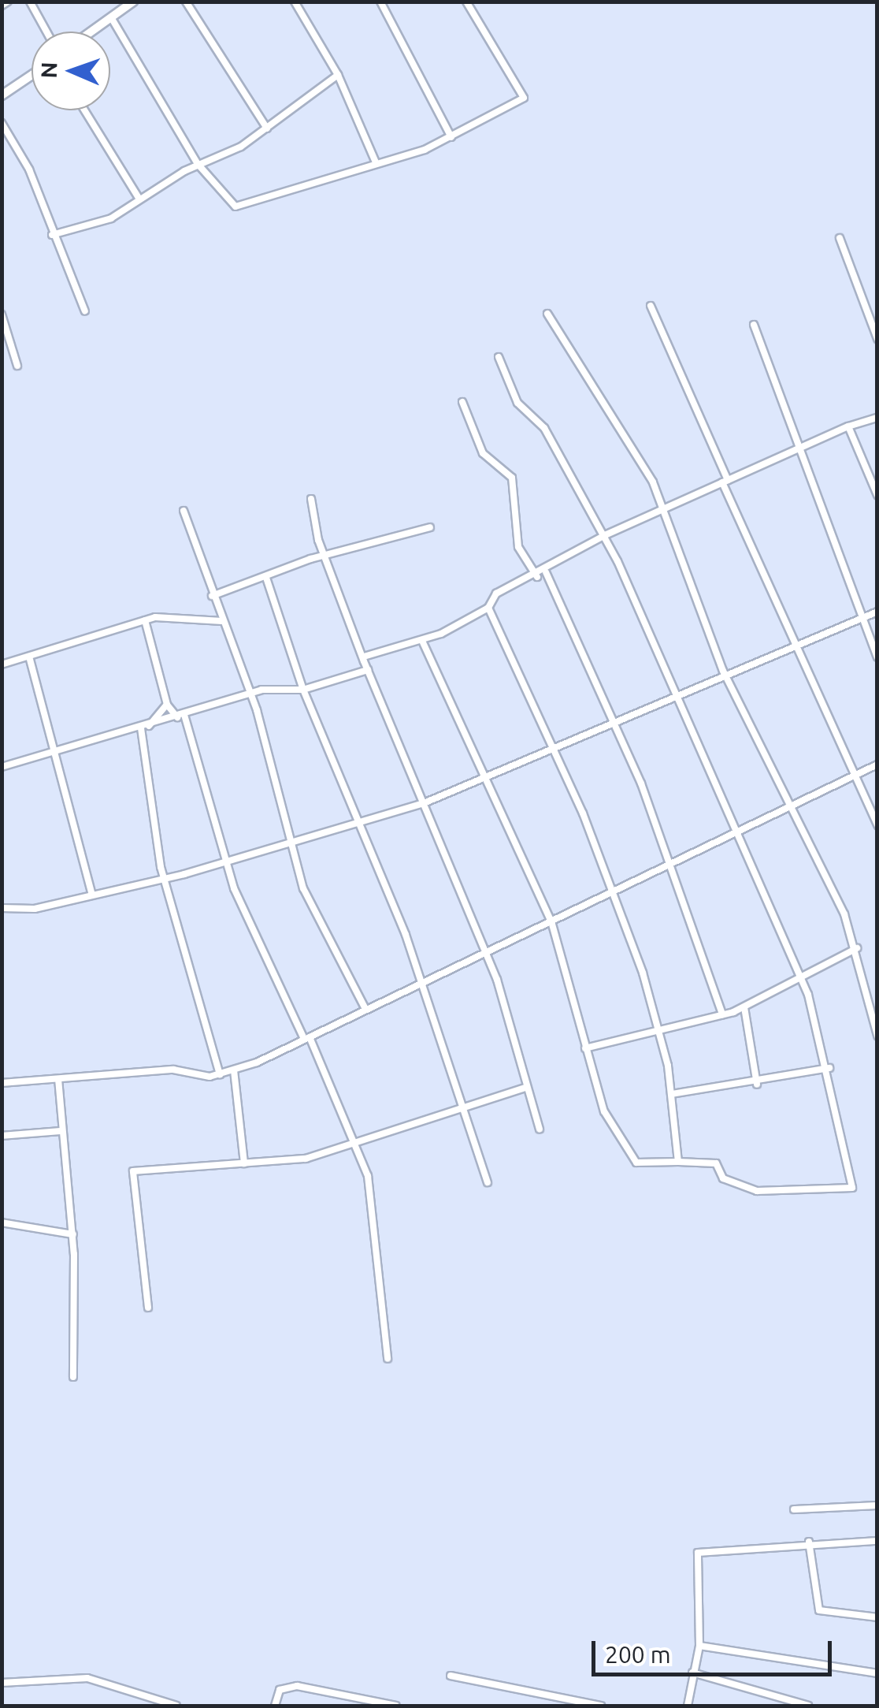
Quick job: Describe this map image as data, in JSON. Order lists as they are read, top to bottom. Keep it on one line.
{"scale_bar":"200 m","north":"left"}
